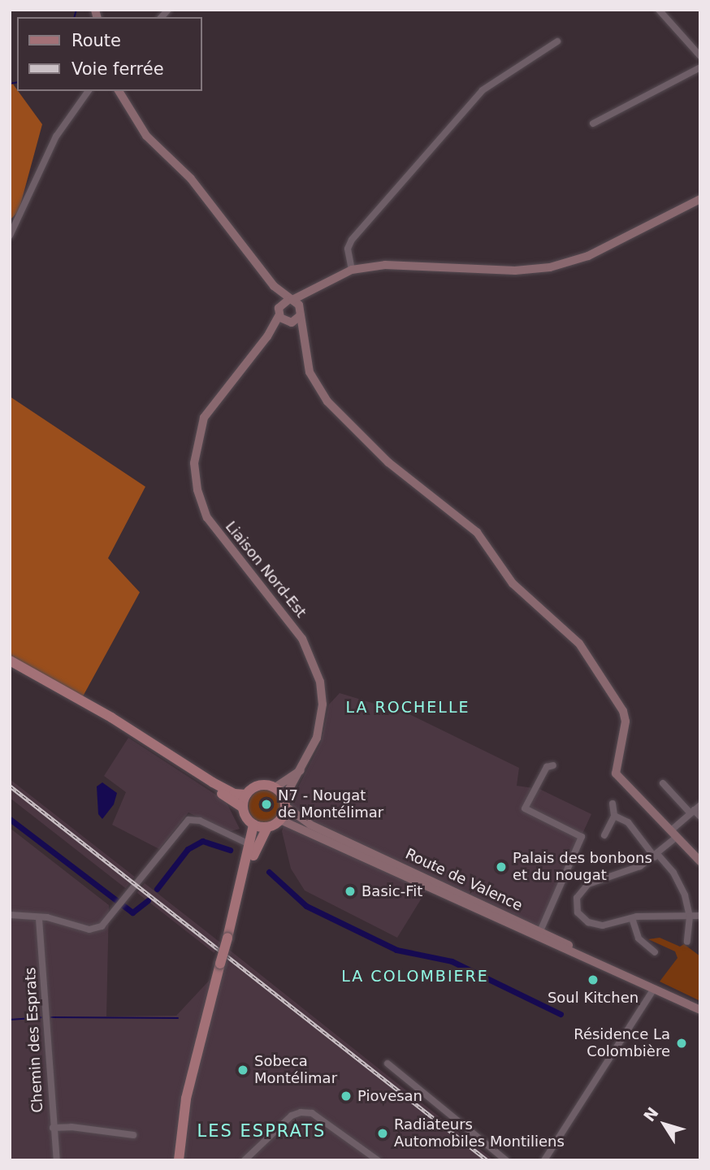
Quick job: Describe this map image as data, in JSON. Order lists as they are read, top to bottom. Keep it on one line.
{"streets":{"main road":["Liaison Nord-Est","Route de Valence"],"street":["Chemin des Esprats"]},"crossings":[["Liaison Nord-Est","Route de Valence"]],"districts":["LA ROCHELLE","LA COLOMBIERE","LES ESPRATS"],"places":["N7 - Nougat de Montélimar","Palais des bonbons et du nougat","Basic-Fit","Soul Kitchen","Résidence La Colombière","Sobeca Montélimar","Piovesan","Radiateurs Automobiles Montiliens"],"legend":["Route","Voie ferrée"],"north":"top left"}
